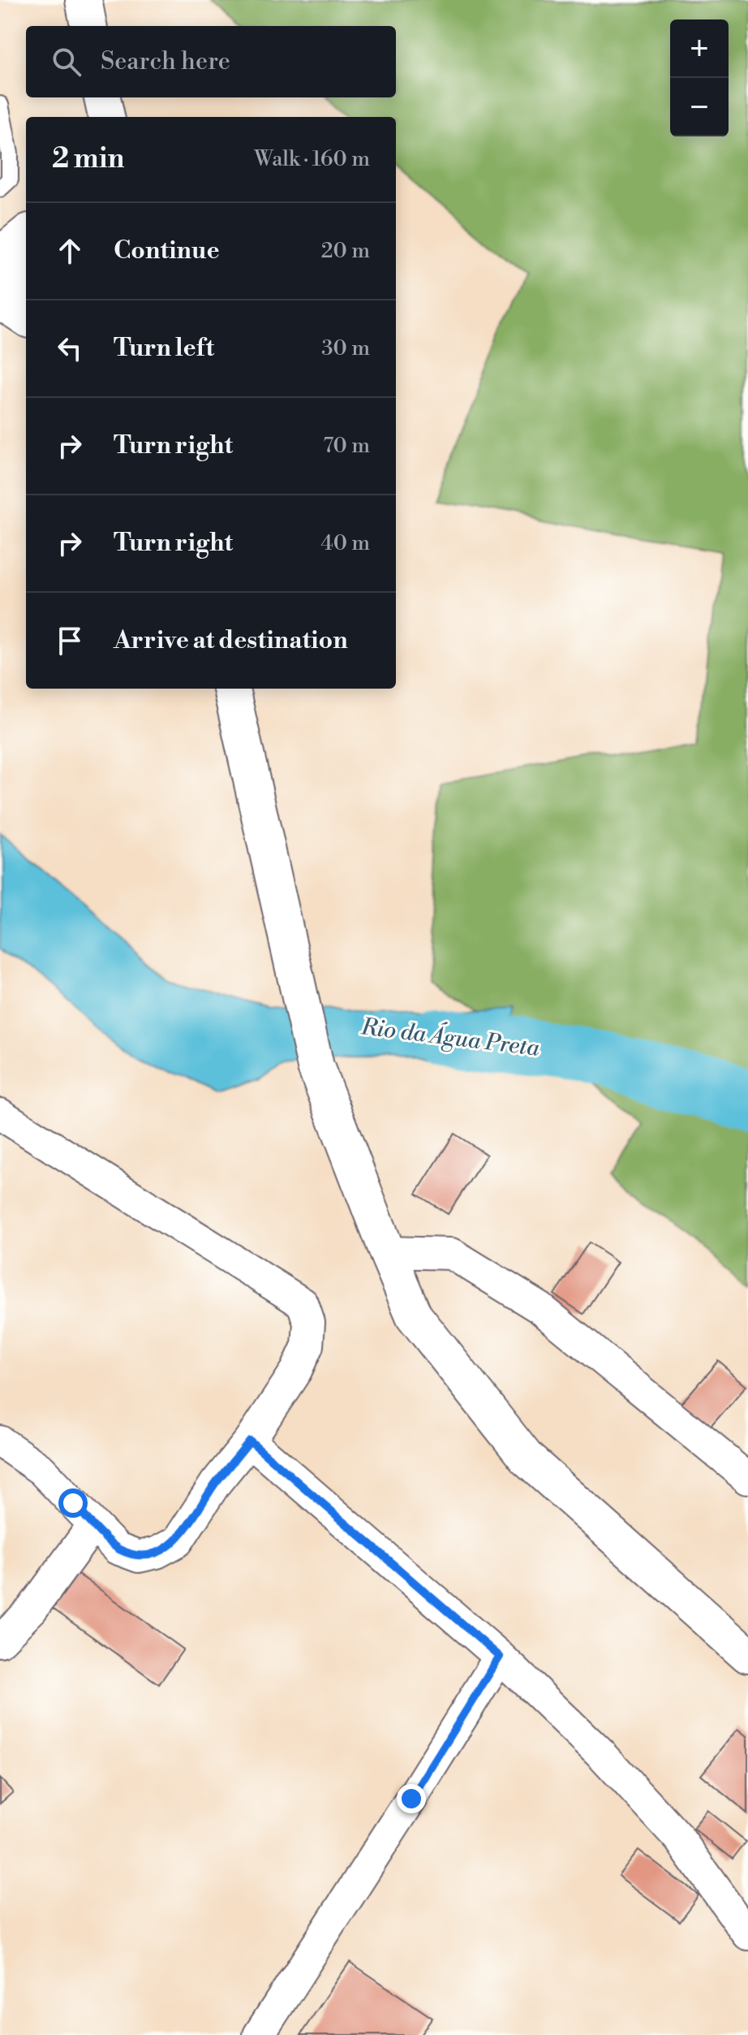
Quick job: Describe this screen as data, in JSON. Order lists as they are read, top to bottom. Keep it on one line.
{"water":["Rio da Água Preta"],"page":{"map_buttons":["+","−"],"search":"Search here","heading":["2 min","Walk · 160 m"],"list":[["Continue","20 m"],["Turn left","30 m"],["Turn right","70 m"],["Turn right","40 m"],"Arrive at destination"]}}
